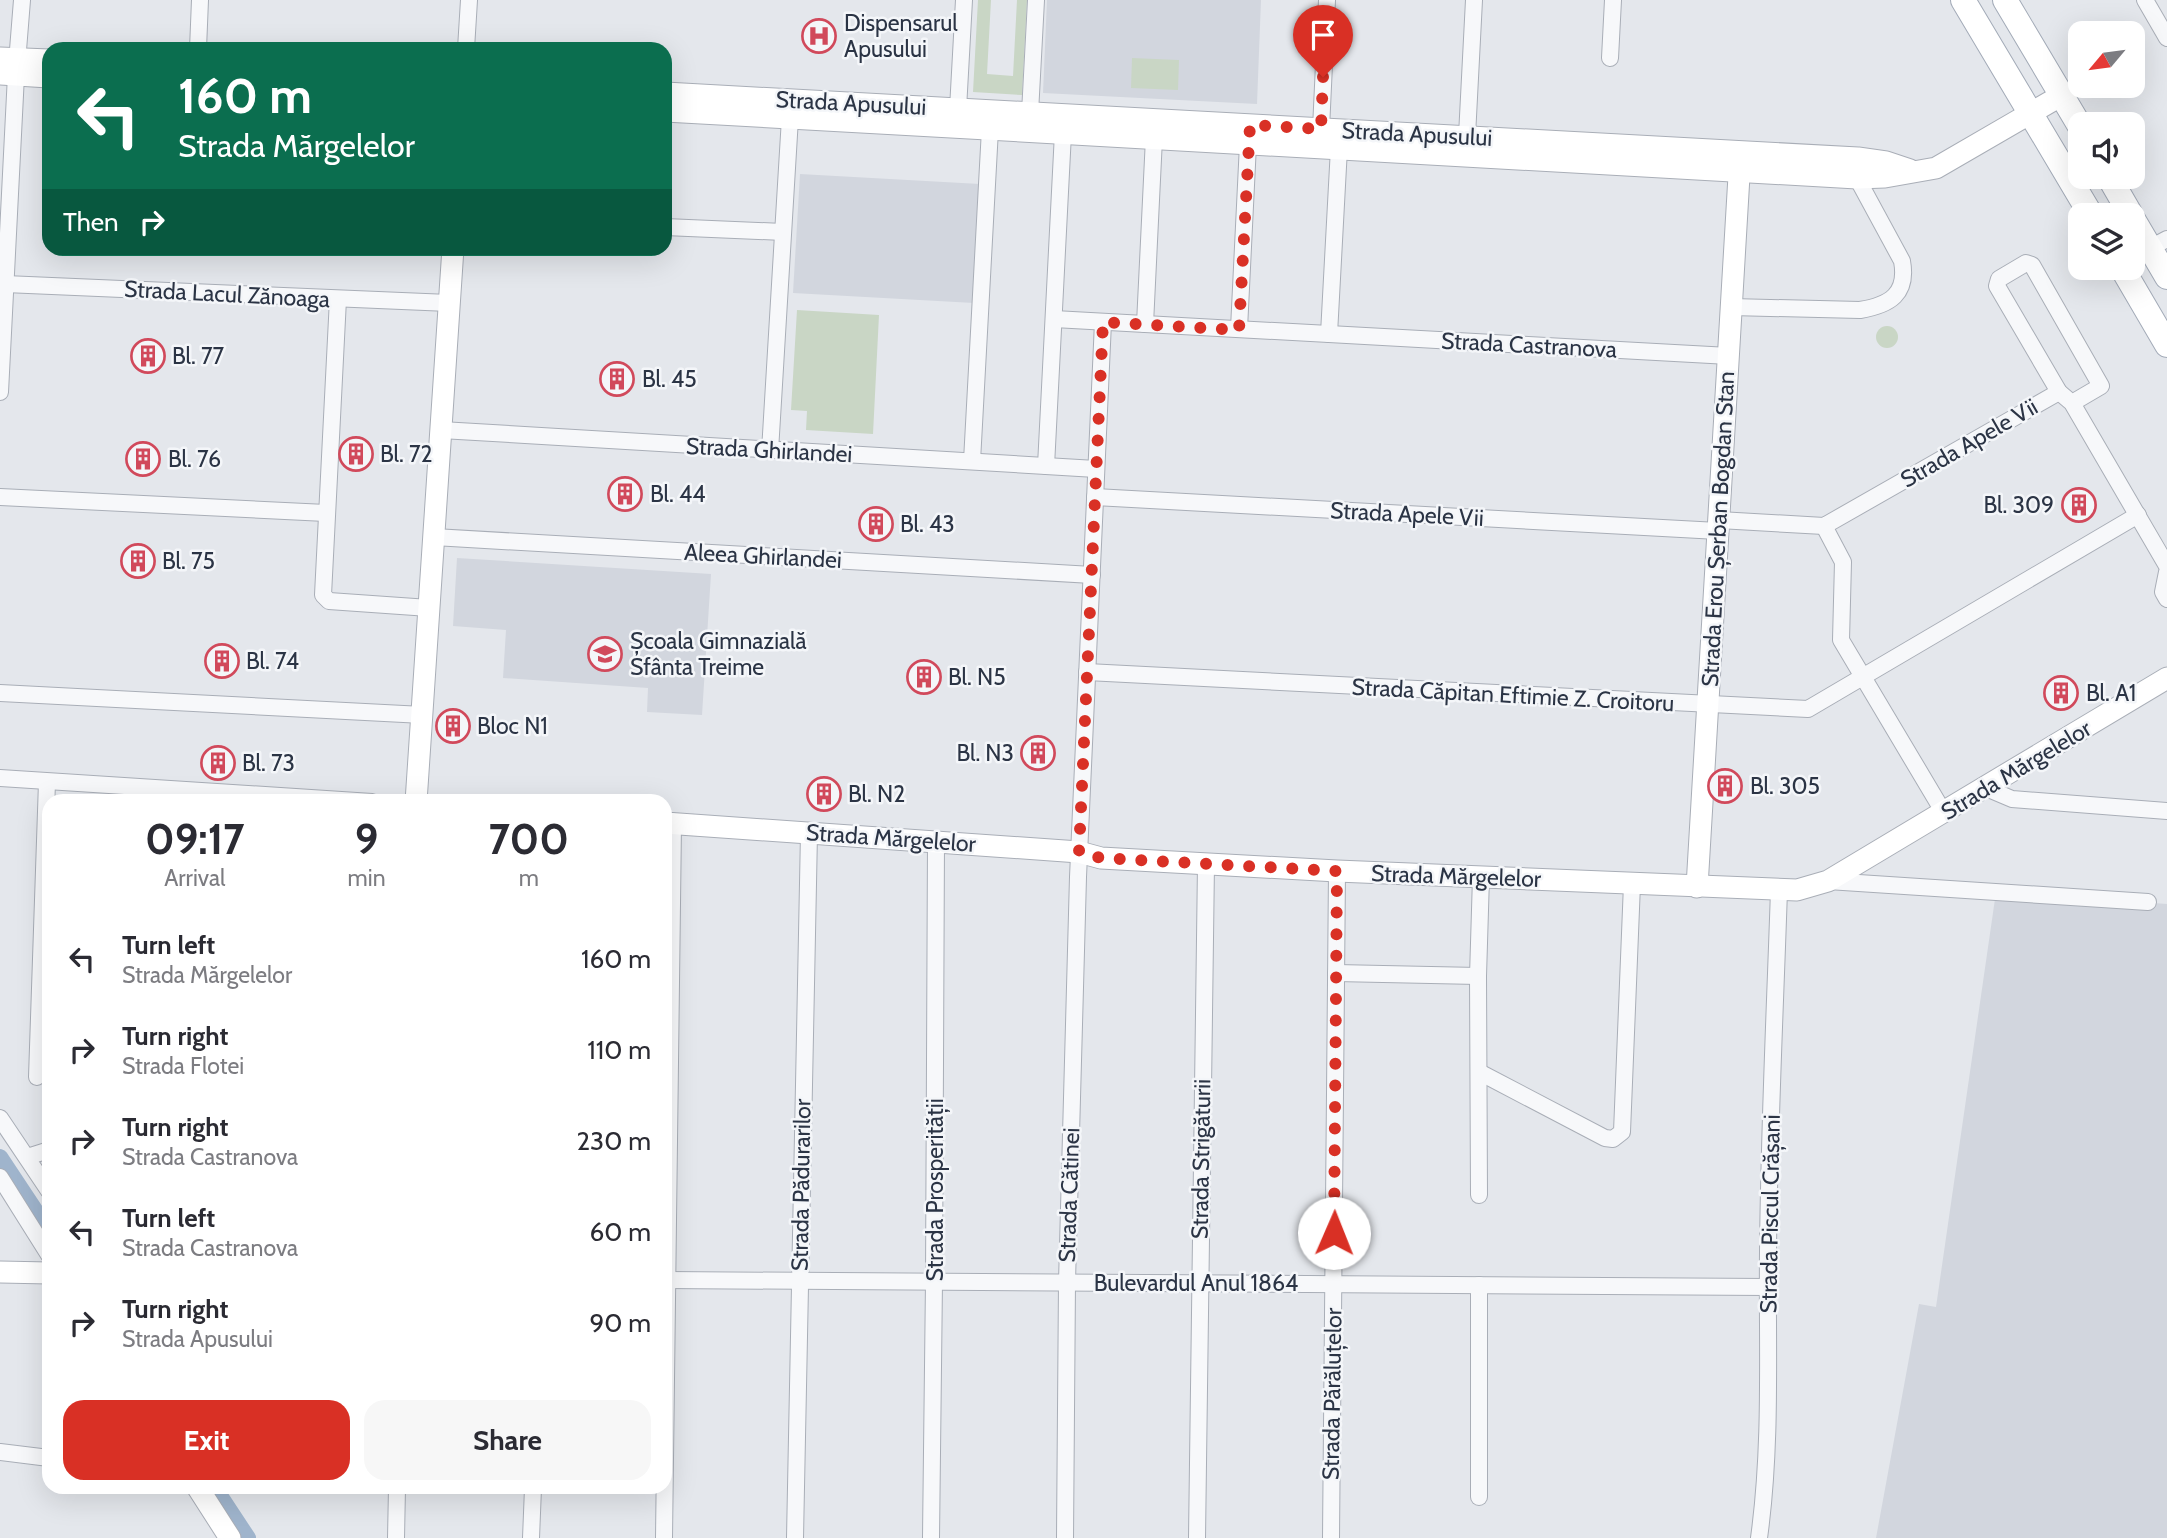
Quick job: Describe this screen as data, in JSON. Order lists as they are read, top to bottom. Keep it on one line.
{"streets":{"street":["Strada Apusului","Strada Lacul Zănoaga","Strada Castranova","Strada Apele Vii","Strada Ghirlandei","Strada Erou Șerban Bogdan Stan","Aleea Ghirlandei","Strada Căpitan Eftimie Z. Croitoru","Strada Mărgelelor","Strada Strigăturii","Strada Pădurarilor","Strada Prosperității","Strada Cătinei","Strada Piscul Crășani","Bulevardul Anul 1864","Strada Părăluțelor"]},"crossings":[["Strada Apusului","Strada Erou Șerban Bogdan Stan"],["Strada Castranova","Strada Erou Șerban Bogdan Stan"],["Strada Castranova","Strada Cătinei"],["Strada Apele Vii","Strada Erou Șerban Bogdan Stan"],["Strada Apele Vii","Strada Cătinei"],["Strada Ghirlandei","Strada Cătinei"],["Strada Erou Șerban Bogdan Stan","Strada Căpitan Eftimie Z. Croitoru"],["Strada Erou Șerban Bogdan Stan","Strada Mărgelelor"],["Aleea Ghirlandei","Strada Cătinei"],["Strada Căpitan Eftimie Z. Croitoru","Strada Cătinei"],["Strada Mărgelelor","Strada Strigăturii"],["Strada Mărgelelor","Strada Pădurarilor"],["Strada Mărgelelor","Strada Prosperității"],["Strada Mărgelelor","Strada Cătinei"],["Strada Mărgelelor","Strada Piscul Crășani"],["Strada Mărgelelor","Strada Părăluțelor"],["Strada Strigăturii","Bulevardul Anul 1864"],["Strada Pădurarilor","Bulevardul Anul 1864"],["Strada Prosperității","Bulevardul Anul 1864"],["Strada Cătinei","Bulevardul Anul 1864"],["Strada Piscul Crășani","Bulevardul Anul 1864"],["Bulevardul Anul 1864","Strada Părăluțelor"]],"places":{"hospital":["Dispensarul Apusului"],"building":["Bl. 77","Bl. 45","Bl. 72","Bl. 76","Bl. 44","Bl. 309","Bl. 43","Bl. 75","Bl. 74","Bl. N5","Bl. A1","Bloc N1","Bl. N3","Bl. 73","Bl. 305","Bl. N2"],"school or university":["Școala Gimnazială Sfânta Treime"]},"north":"bottom left","page":{"turn":["160 m","Strada Mărgelelor"],"then":"Then","eta":["09:17","Arrival","9","min","700","m"],"list":[{"name":"Turn left","note":"Strada Mărgelelor","value":"160 m"},{"name":"Turn right","note":"Strada Flotei","value":"110 m"},{"name":"Turn right","note":"Strada Castranova","value":"230 m"},{"name":"Turn left","note":"Strada Castranova","value":"60 m"},{"name":"Turn right","note":"Strada Apusului","value":"90 m"}],"buttons":["Exit","Share"]}}
